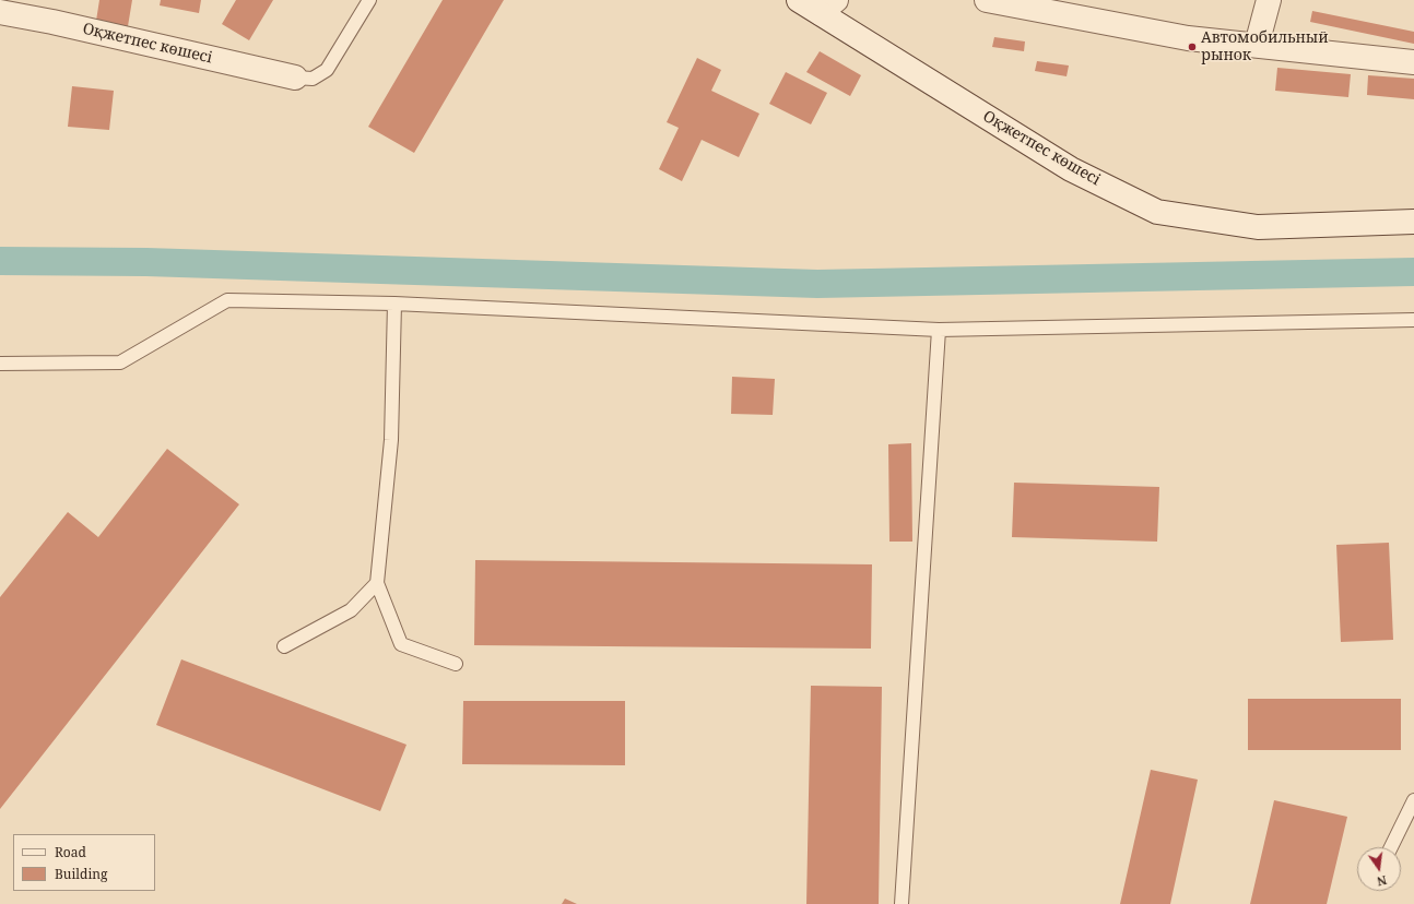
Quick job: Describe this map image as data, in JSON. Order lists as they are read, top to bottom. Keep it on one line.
{"streets":{"street":["Оқжетпес көшесі"]},"places":["Автомобильный рынок"],"legend":["Road","Building"],"north":"bottom"}
